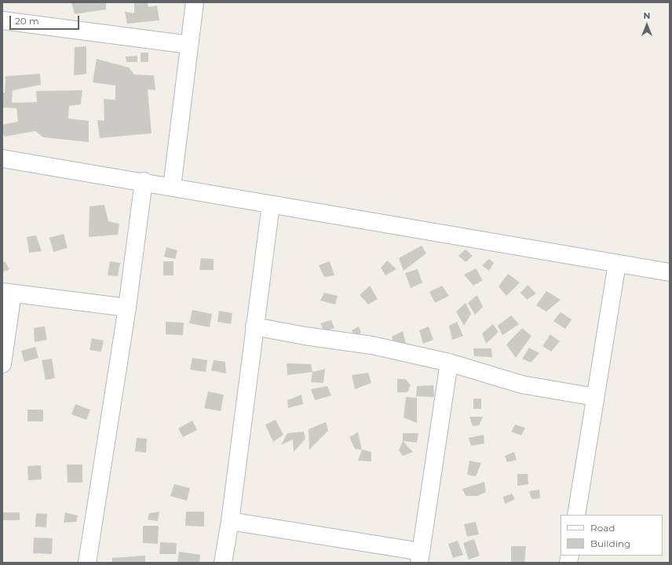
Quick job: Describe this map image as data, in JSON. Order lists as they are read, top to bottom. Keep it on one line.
{"legend":["Road","Building"],"scale_bar":"20 m","north":"top"}
